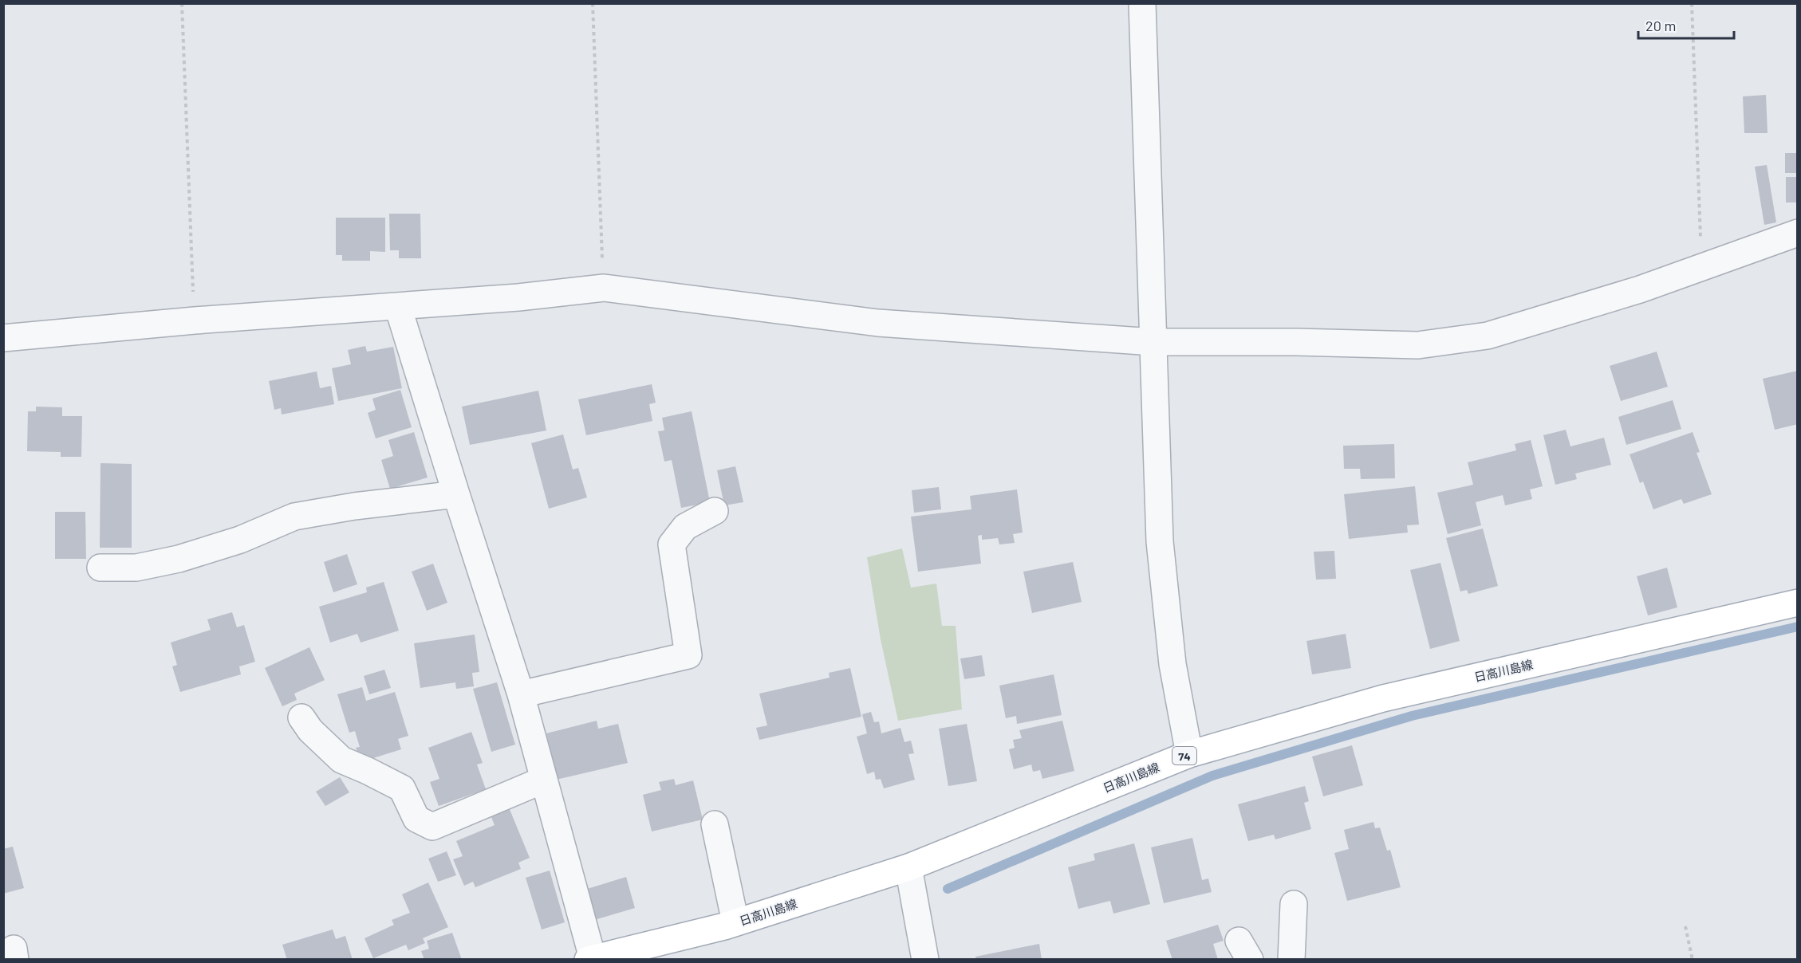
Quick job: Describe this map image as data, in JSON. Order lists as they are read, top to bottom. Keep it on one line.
{"streets":{"main road":["日高川島線","74"]},"scale_bar":"20 m"}
